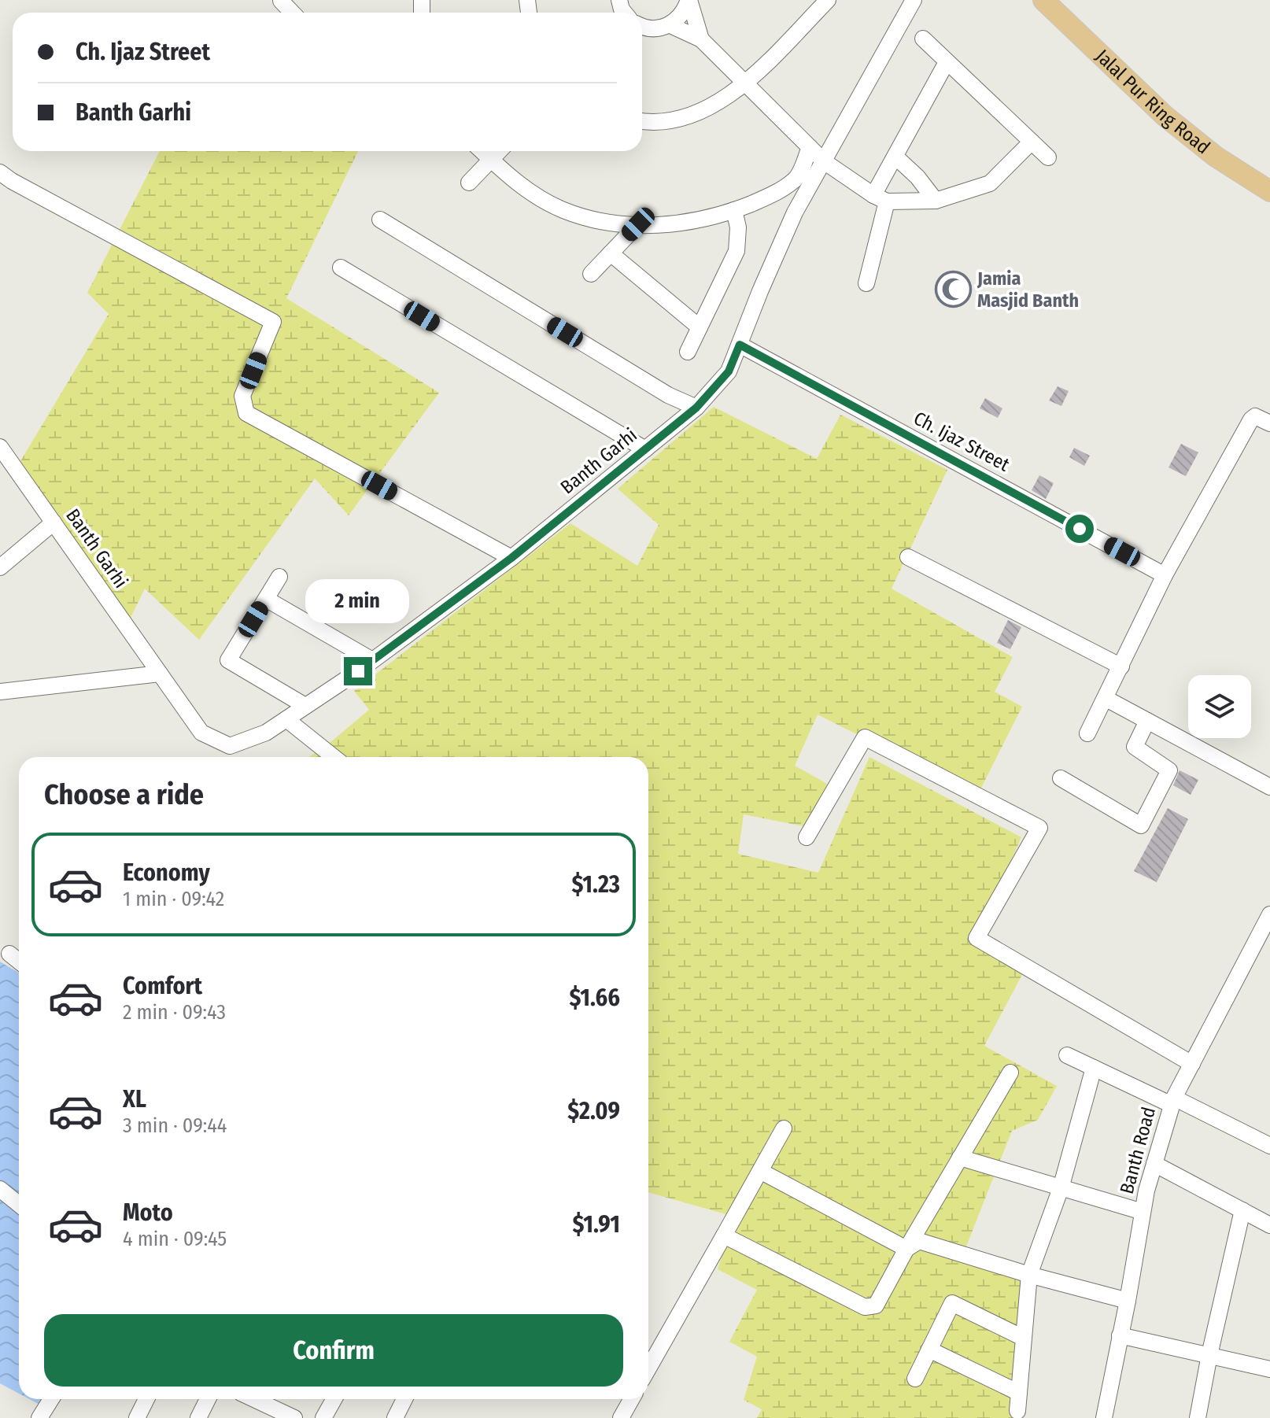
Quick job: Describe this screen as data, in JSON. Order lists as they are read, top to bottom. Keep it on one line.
{"streets":{"main road":["Jalal Pur Ring Road"],"street":["Ch. Ijaz Street","Banth Garhi","Banth Road"]},"crossings":[["Ch. Ijaz Street","Banth Garhi"]],"places":{"mosque":["Jamia Masjid Banth"]},"page":{"banner":["Ch. Ijaz Street","Banth Garhi"],"bubble":"2 min","heading":"Choose a ride","list":[{"name":"Economy","note":"1 min · 09:42","value":"$1.23"},{"name":"Comfort","note":"2 min · 09:43","value":"$1.66"},{"name":"XL","note":"3 min · 09:44","value":"$2.09"},{"name":"Moto","note":"4 min · 09:45","value":"$1.91"}],"buttons":"Confirm"}}
